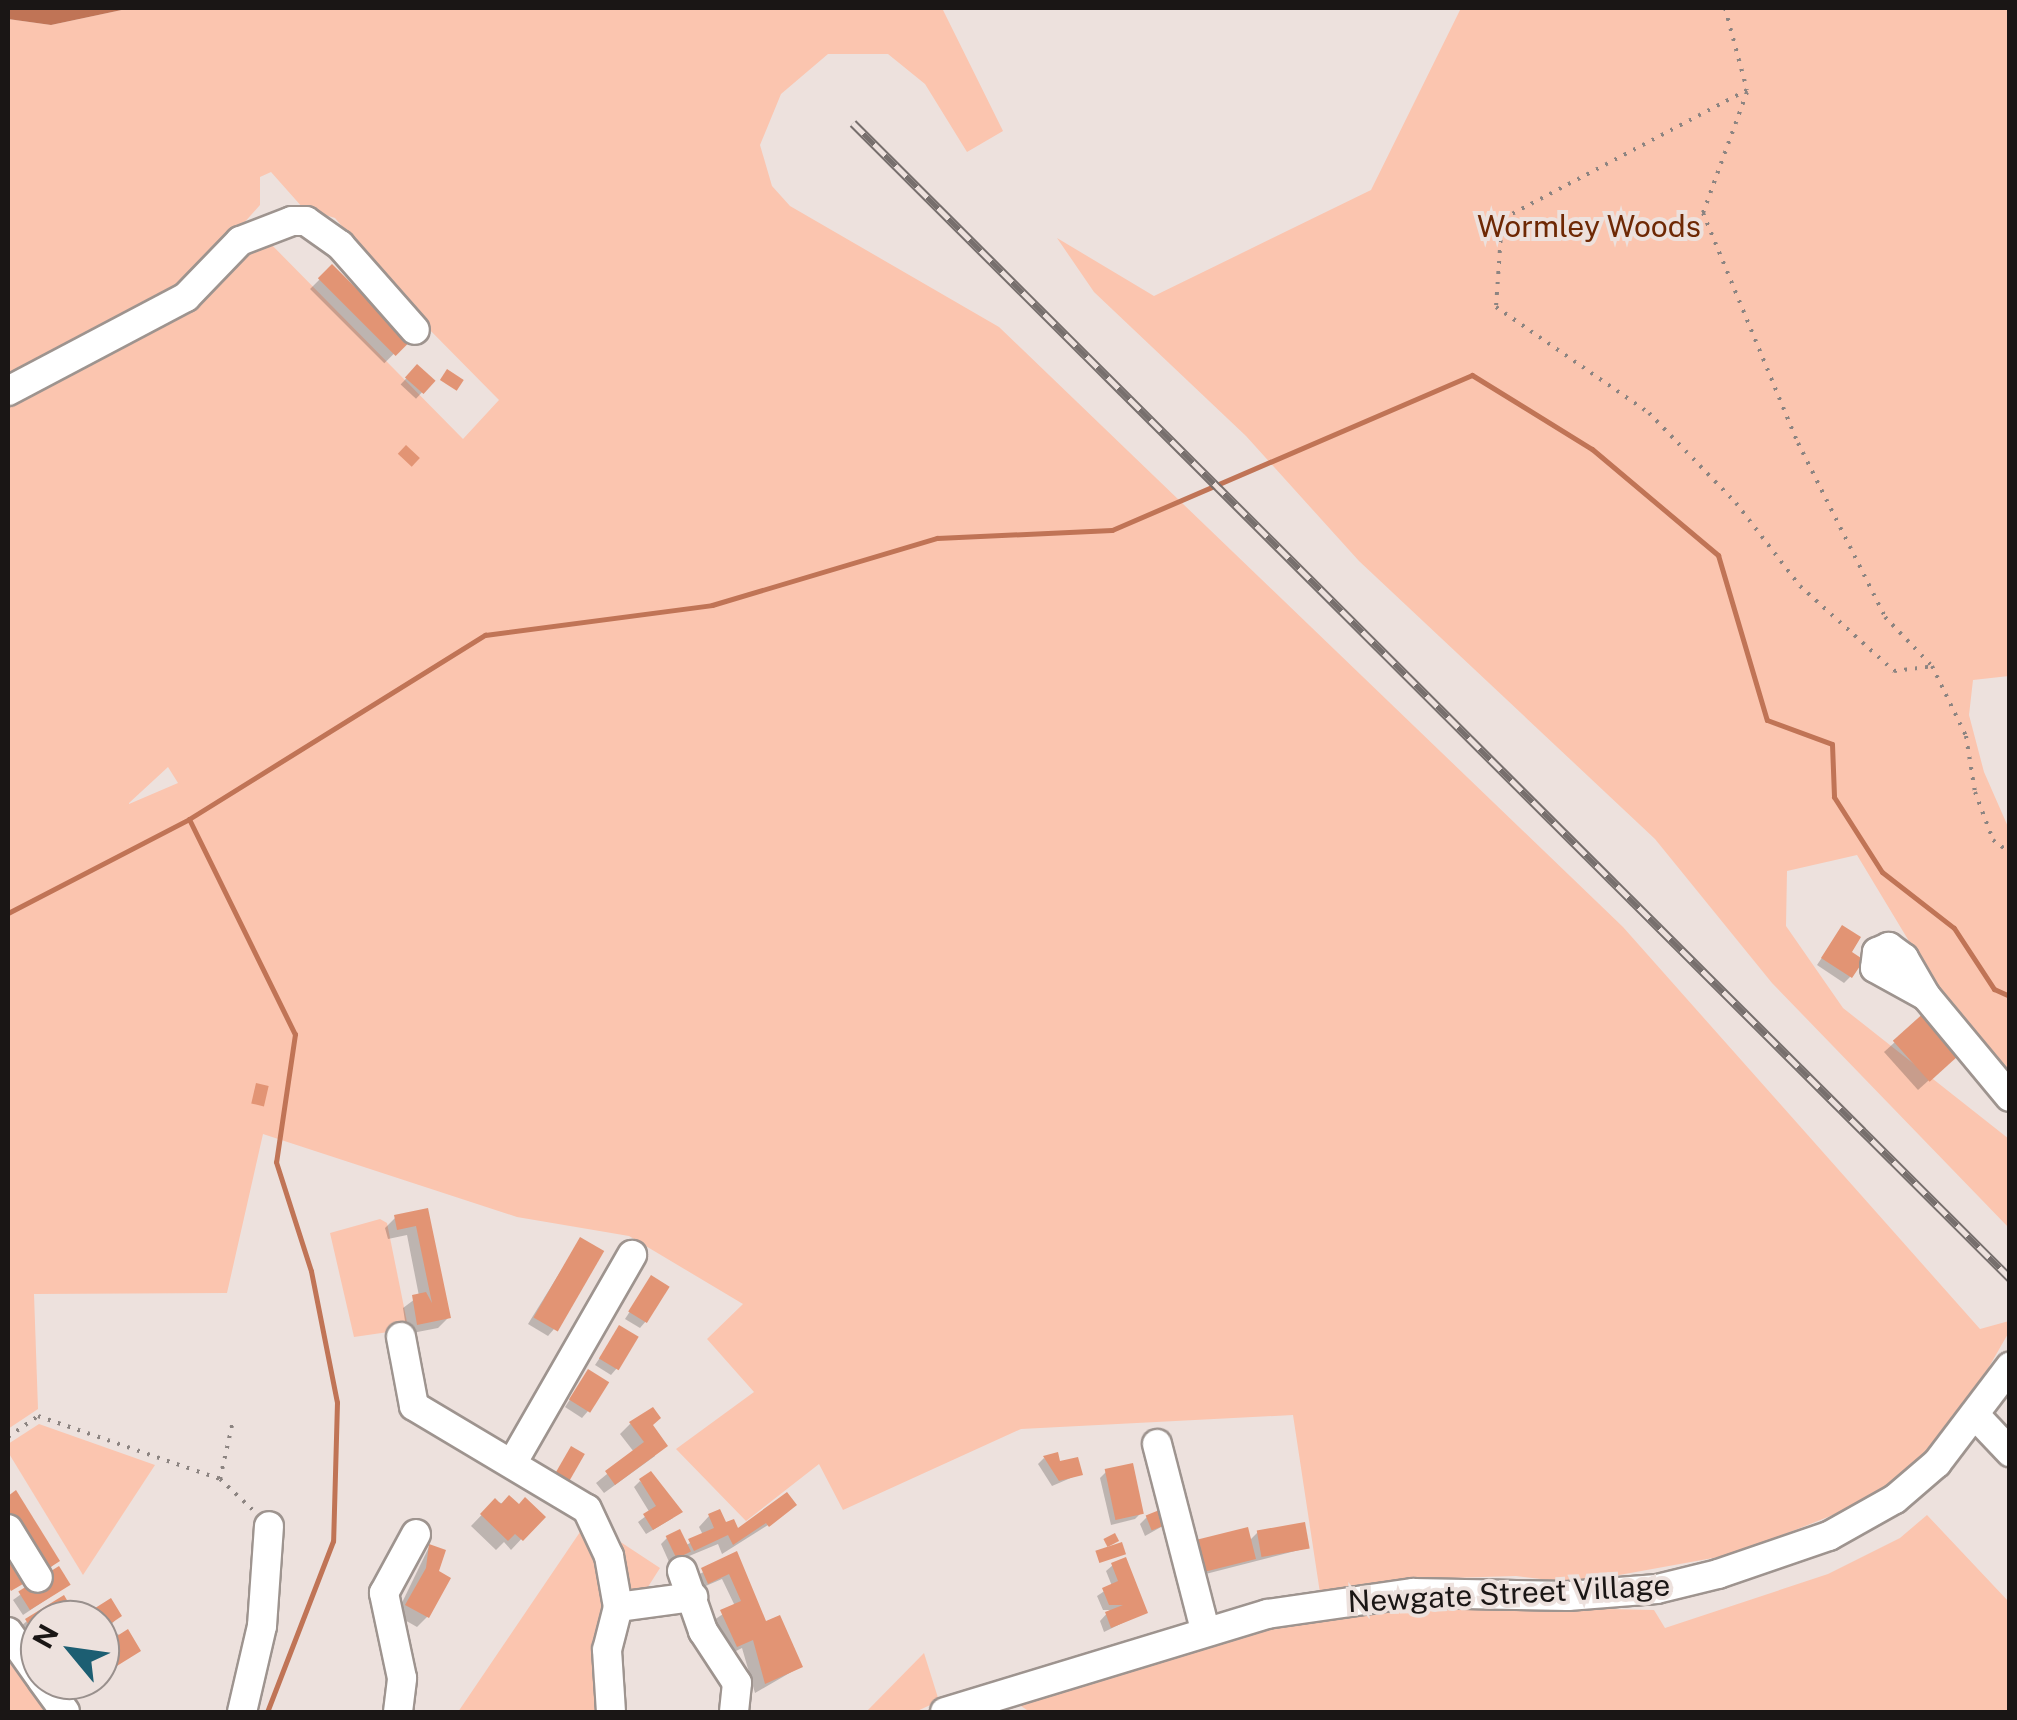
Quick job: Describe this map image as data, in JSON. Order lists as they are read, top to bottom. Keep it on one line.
{"streets":{"street":["Newgate Street Village"]},"parks":["Wormley Woods"],"north":"top left"}
